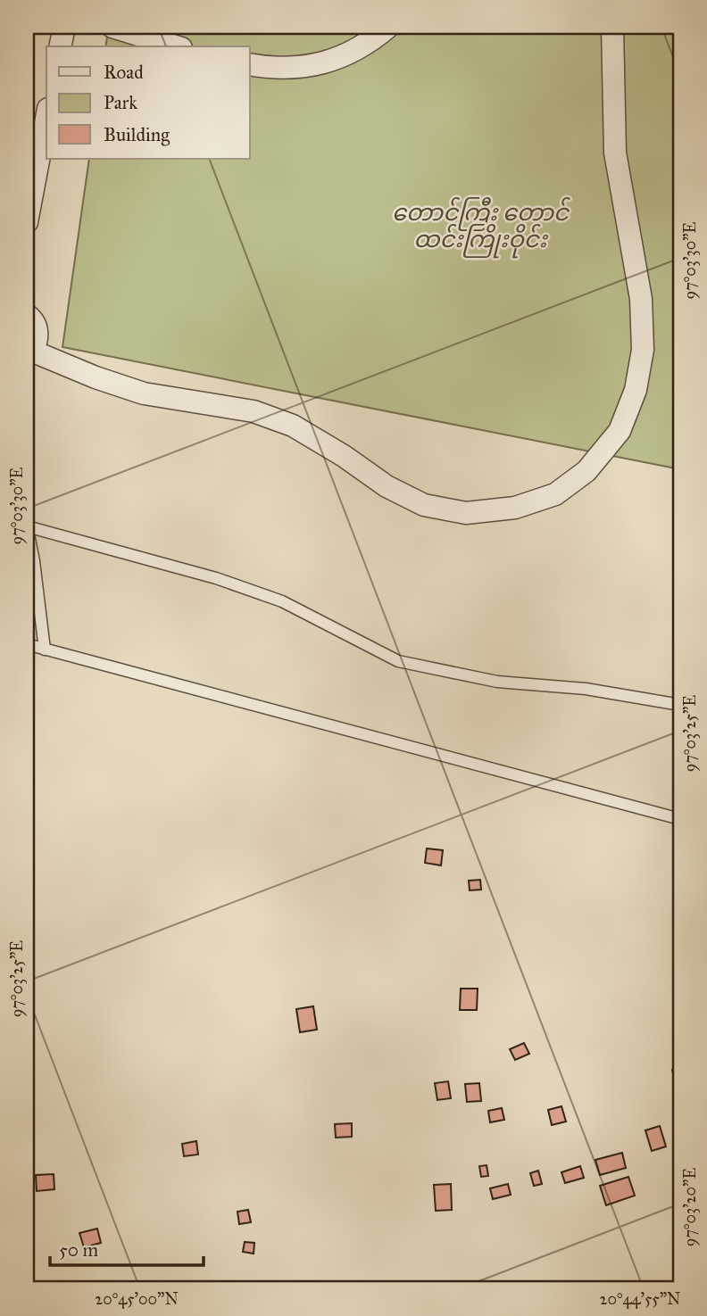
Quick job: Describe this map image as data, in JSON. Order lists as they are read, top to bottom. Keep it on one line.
{"parks":["တောင်ကြီး တောင် ထင်းကြိုးဝိုင်း"],"legend":["Road","Park","Building"],"scale_bar":"50 m","coordinates":["97°03'30\"E","97°03'25\"E","97°03'20\"E","20°45'00\"N","20°44'55\"N"]}
